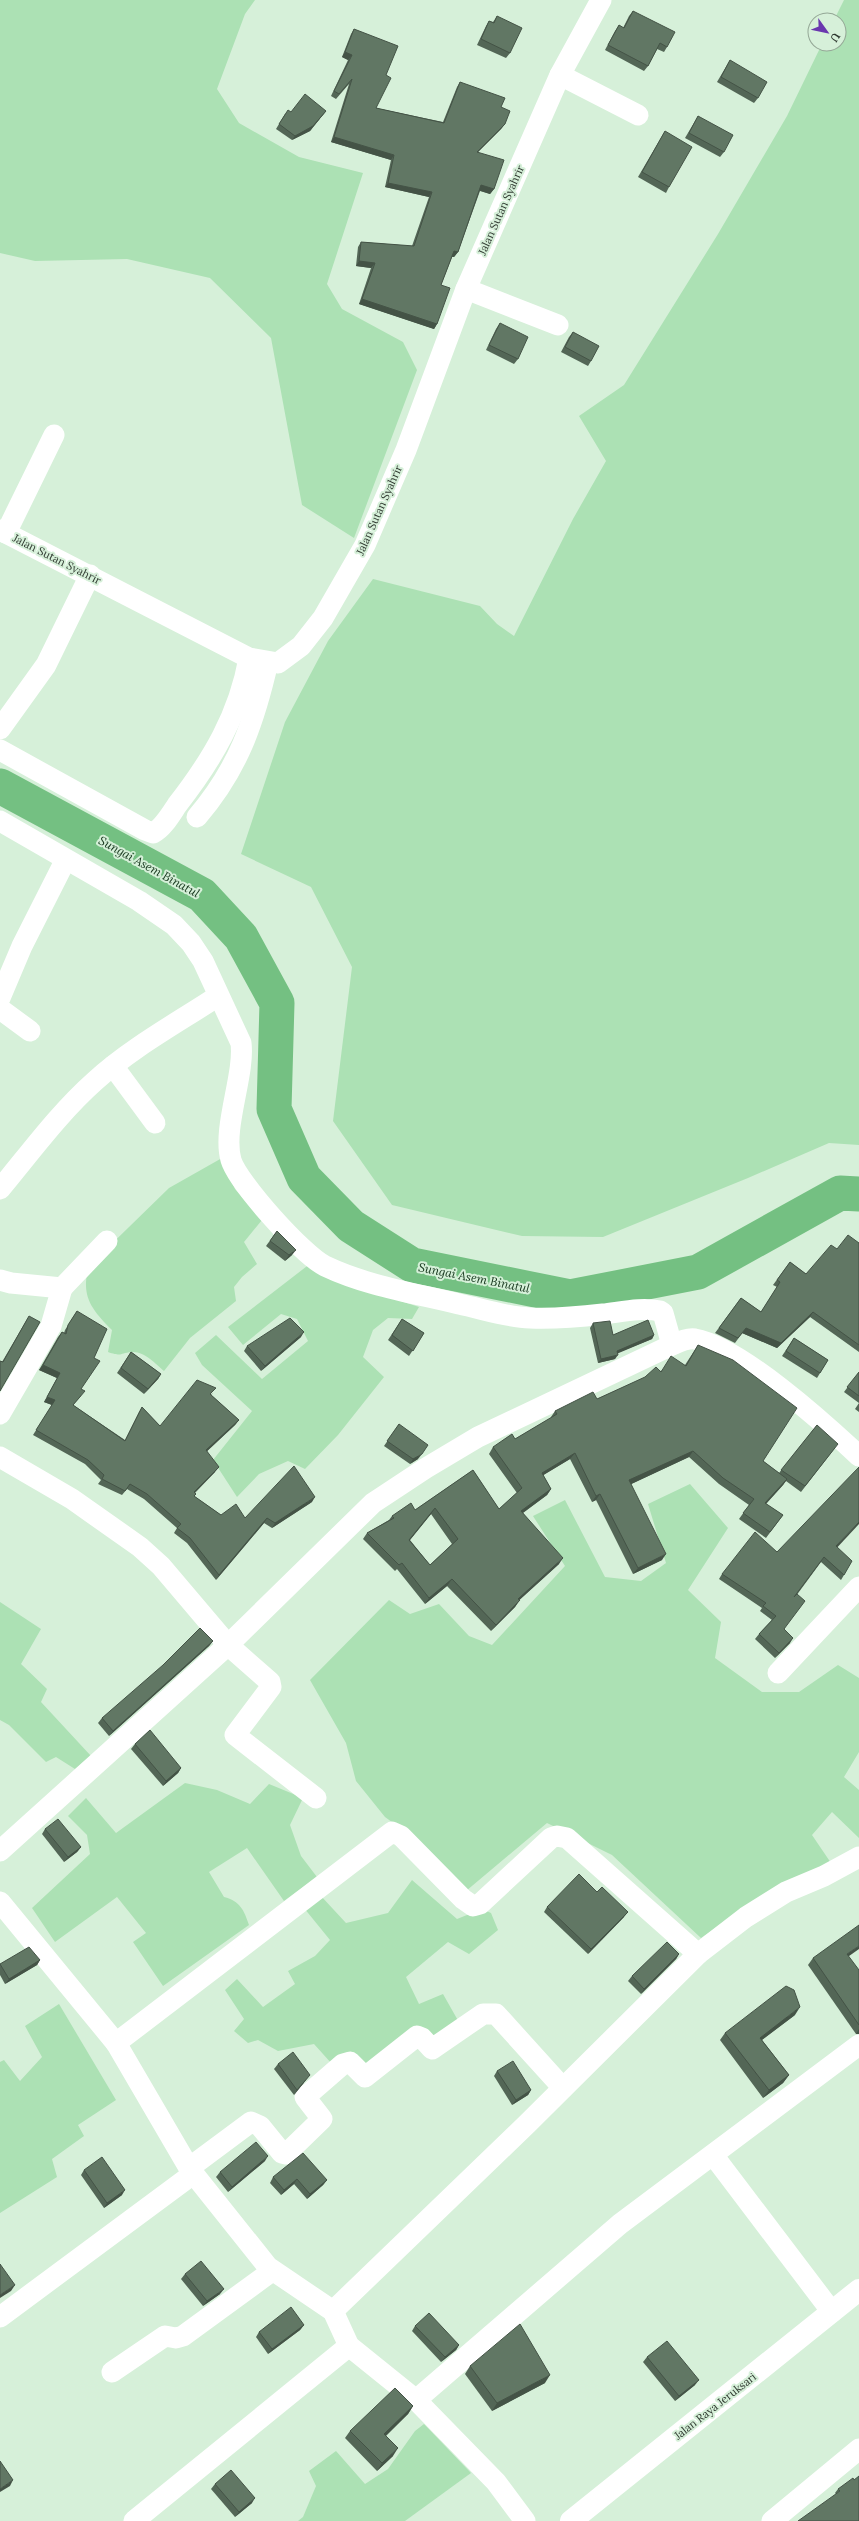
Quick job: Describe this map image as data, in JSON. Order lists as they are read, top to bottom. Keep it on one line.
{"streets":{"street":["Jalan Sutan Syahrir","Jalan Raya Jeruksari"]},"water":["Sungai Asem Binatul"],"north":"bottom right"}
